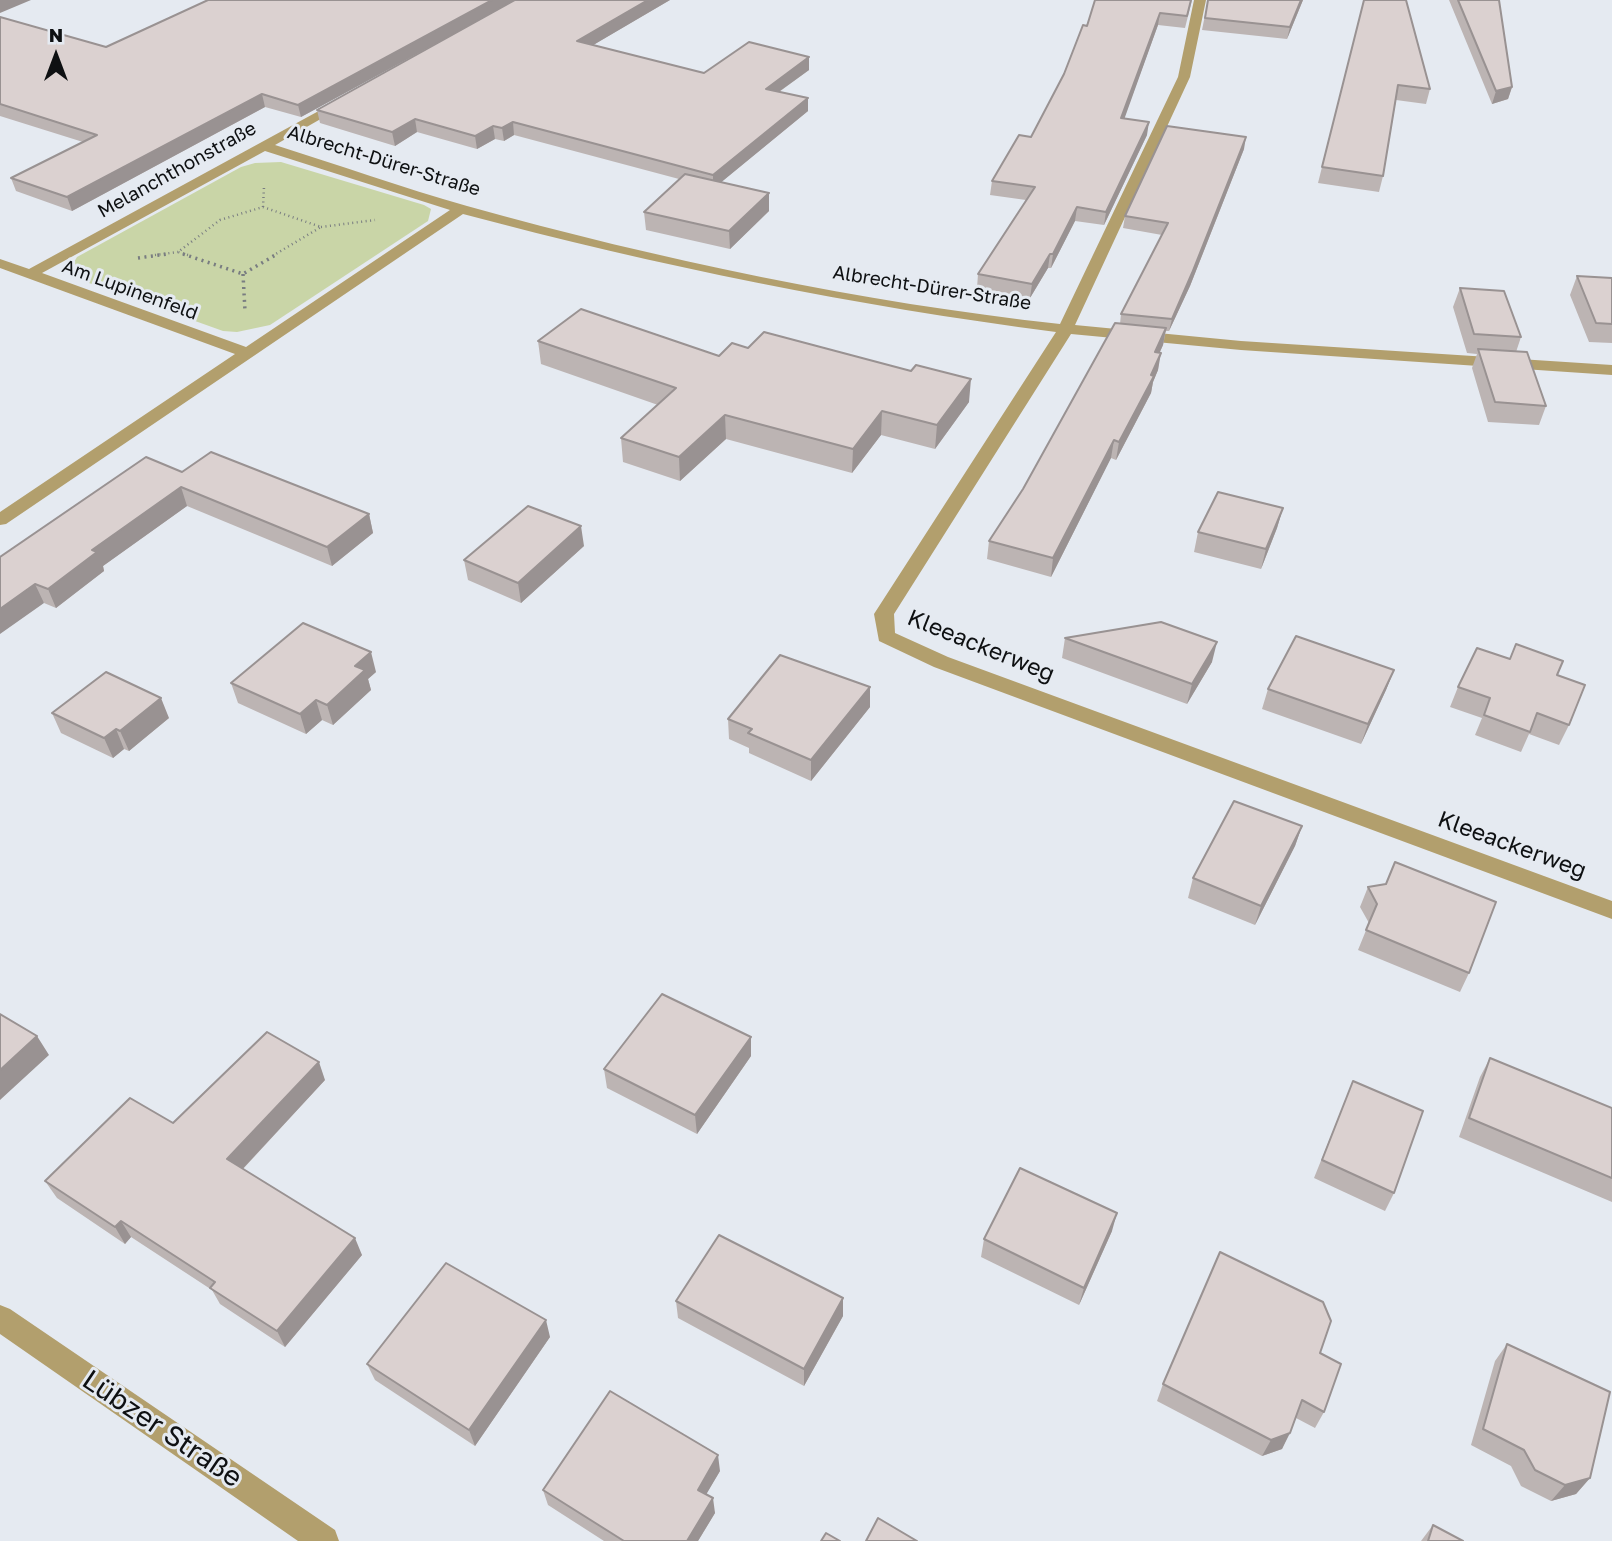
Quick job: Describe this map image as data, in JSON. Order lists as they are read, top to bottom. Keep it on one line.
{"streets":{"street":["Albrecht-Dürer-Straße","Melanchthonstraße","Am Lupinenfeld","Kleeackerweg","Lübzer Straße"]},"crossings":[["Albrecht-Dürer-Straße","Melanchthonstraße"],["Albrecht-Dürer-Straße","Kleeackerweg"],["Melanchthonstraße","Am Lupinenfeld"]],"north":"top"}
